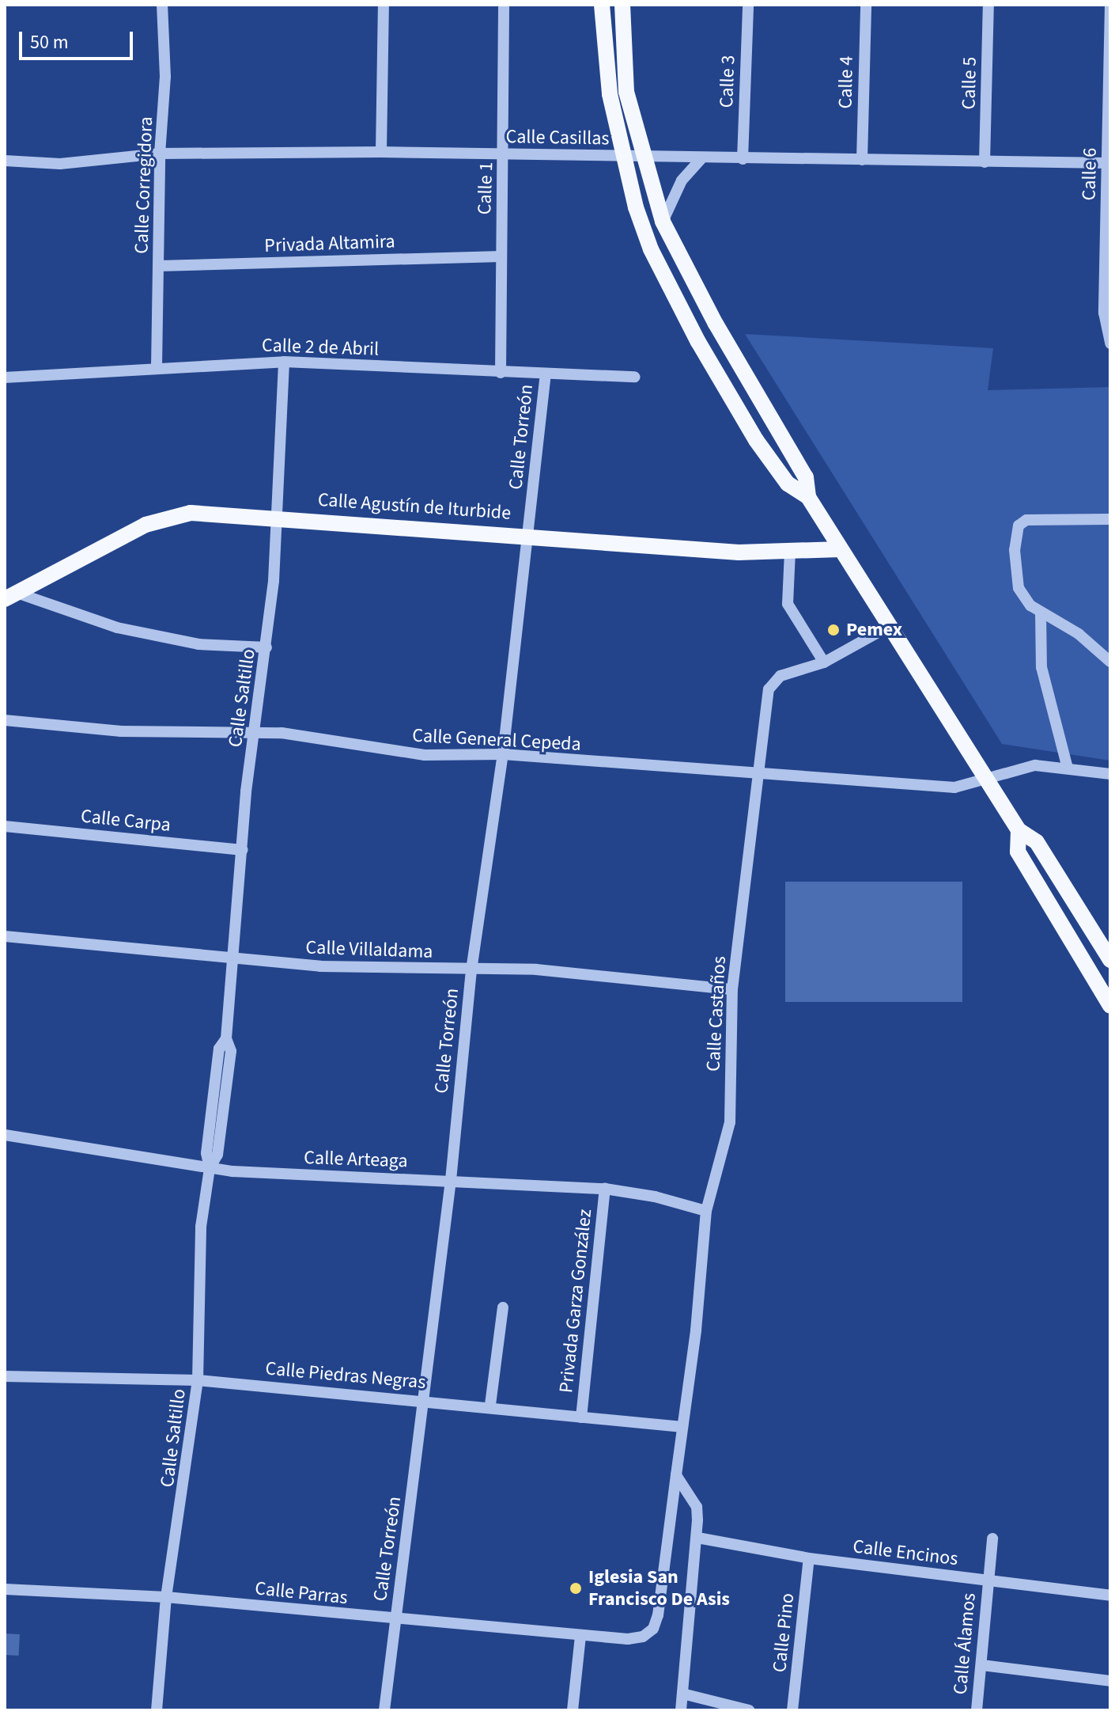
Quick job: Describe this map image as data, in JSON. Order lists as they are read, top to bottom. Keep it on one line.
{"streets":{"main road":["Calle Agustín de Iturbide"],"street":["Calle 3","Calle 4","Calle 5","Calle Casillas","Calle 6","Calle Corregidora","Calle 1","Privada Altamira","Calle 2 de Abril","Calle Torreón","Calle Saltillo","Calle General Cepeda","Calle Carpa","Calle Villaldama","Calle Castaños","Calle Arteaga","Privada Garza González","Calle Piedras Negras","Calle Encinos","Calle Parras","Calle Pino","Calle Álamos"]},"crossings":[["Calle 3","Calle Casillas"],["Calle 4","Calle Casillas"],["Calle 5","Calle Casillas"],["Calle Casillas","Calle 6"],["Calle Casillas","Calle Corregidora"],["Calle Casillas","Calle 1"],["Calle Corregidora","Privada Altamira"],["Calle Corregidora","Calle 2 de Abril"],["Calle 1","Privada Altamira"],["Calle 1","Calle 2 de Abril"],["Calle 2 de Abril","Calle Torreón"],["Calle 2 de Abril","Calle Saltillo"],["Calle Torreón","Calle Agustín de Iturbide"],["Calle Torreón","Calle General Cepeda"],["Calle Torreón","Calle Villaldama"],["Calle Torreón","Calle Arteaga"],["Calle Torreón","Calle Piedras Negras"],["Calle Torreón","Calle Parras"],["Calle Agustín de Iturbide","Calle Saltillo"],["Calle Saltillo","Calle General Cepeda"],["Calle Saltillo","Calle Carpa"],["Calle Saltillo","Calle Villaldama"],["Calle Saltillo","Calle Arteaga"],["Calle Saltillo","Calle Piedras Negras"],["Calle Saltillo","Calle Parras"],["Calle General Cepeda","Calle Castaños"],["Calle Villaldama","Calle Castaños"],["Calle Castaños","Calle Arteaga"],["Calle Castaños","Calle Piedras Negras"],["Calle Castaños","Calle Parras"],["Calle Arteaga","Privada Garza González"],["Privada Garza González","Calle Piedras Negras"],["Calle Encinos","Calle Pino"],["Calle Encinos","Calle Álamos"]],"places":["Pemex","Iglesia San Francisco De Asis"],"scale_bar":"50 m"}
